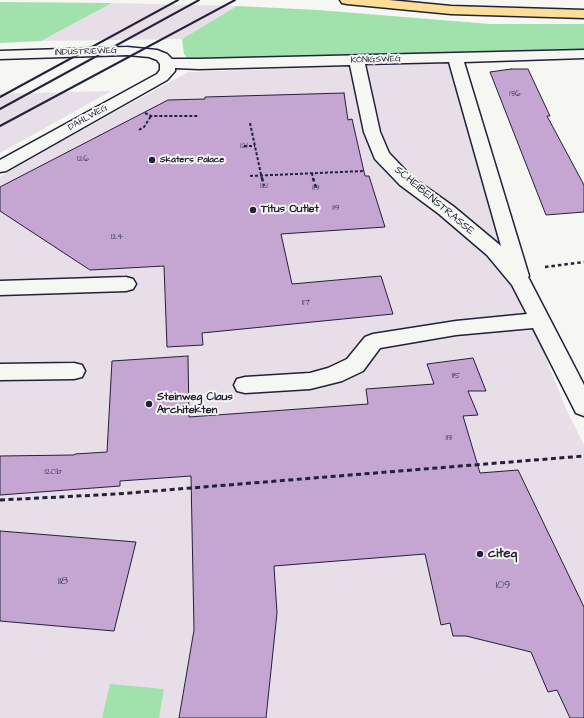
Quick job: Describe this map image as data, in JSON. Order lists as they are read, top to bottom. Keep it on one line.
{"streets":{"street":["INDUSTRIEWEG","KÖNIGSWEG","DAHLWEG","SCHEIBENSTRASSE"]},"crossings":[["INDUSTRIEWEG","KÖNIGSWEG"],["INDUSTRIEWEG","DAHLWEG"],["KÖNIGSWEG","DAHLWEG"],["KÖNIGSWEG","SCHEIBENSTRASSE"]],"places":["Skaters Palace","Titus Outlet","Steinweg Claus Architekten","citeq"],"house_numbers":["136","121","126","121","119","119","124","117","115","113","120b","118","109"]}
